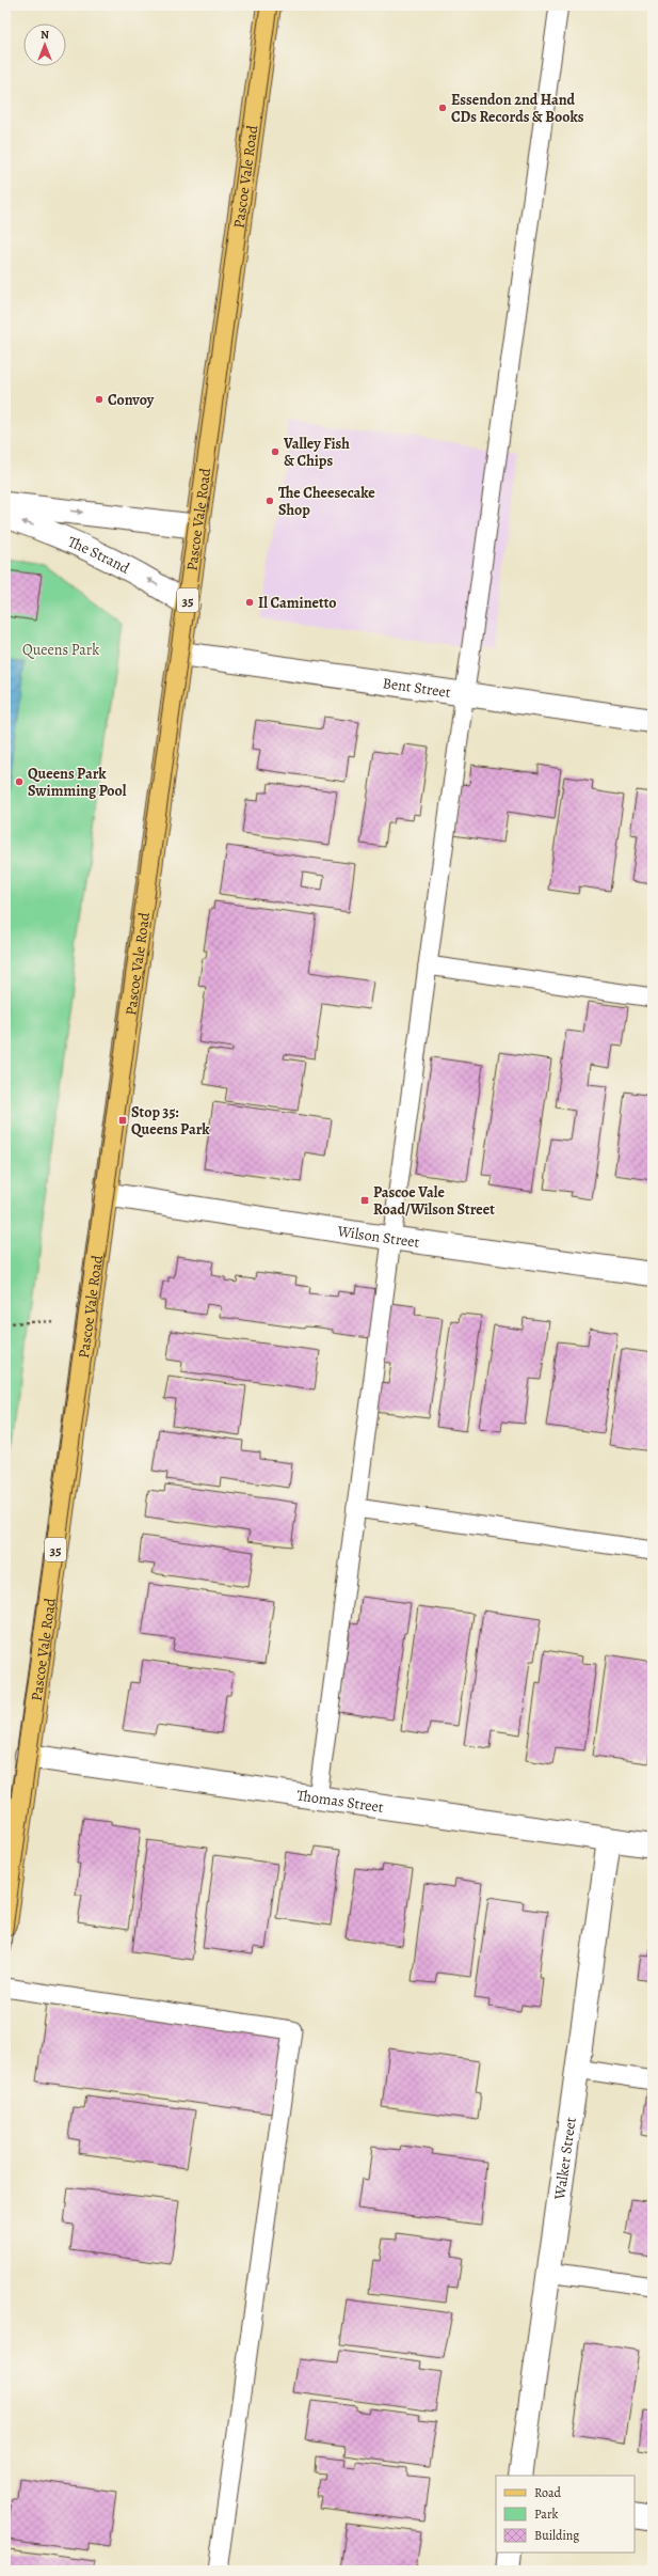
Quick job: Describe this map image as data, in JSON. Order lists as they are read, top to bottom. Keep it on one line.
{"streets":{"main road":["Pascoe Vale Road","35"],"street":["The Strand","Bent Street","Wilson Street","Thomas Street","Walker Street"]},"crossings":[["Pascoe Vale Road","The Strand"],["Pascoe Vale Road","Bent Street"],["Pascoe Vale Road","Wilson Street"],["Pascoe Vale Road","Thomas Street"],["Thomas Street","Walker Street"]],"parks":["Queens Park"],"places":{"other":["Essendon 2nd Hand CDs Records & Books","Convoy","Valley Fish & Chips","The Cheesecake Shop","Il Caminetto","Queens Park Swimming Pool"],"transit":["Stop 35: Queens Park","Pascoe Vale Road/Wilson Street"]},"legend":["Road","Park","Building"],"north":"top"}
